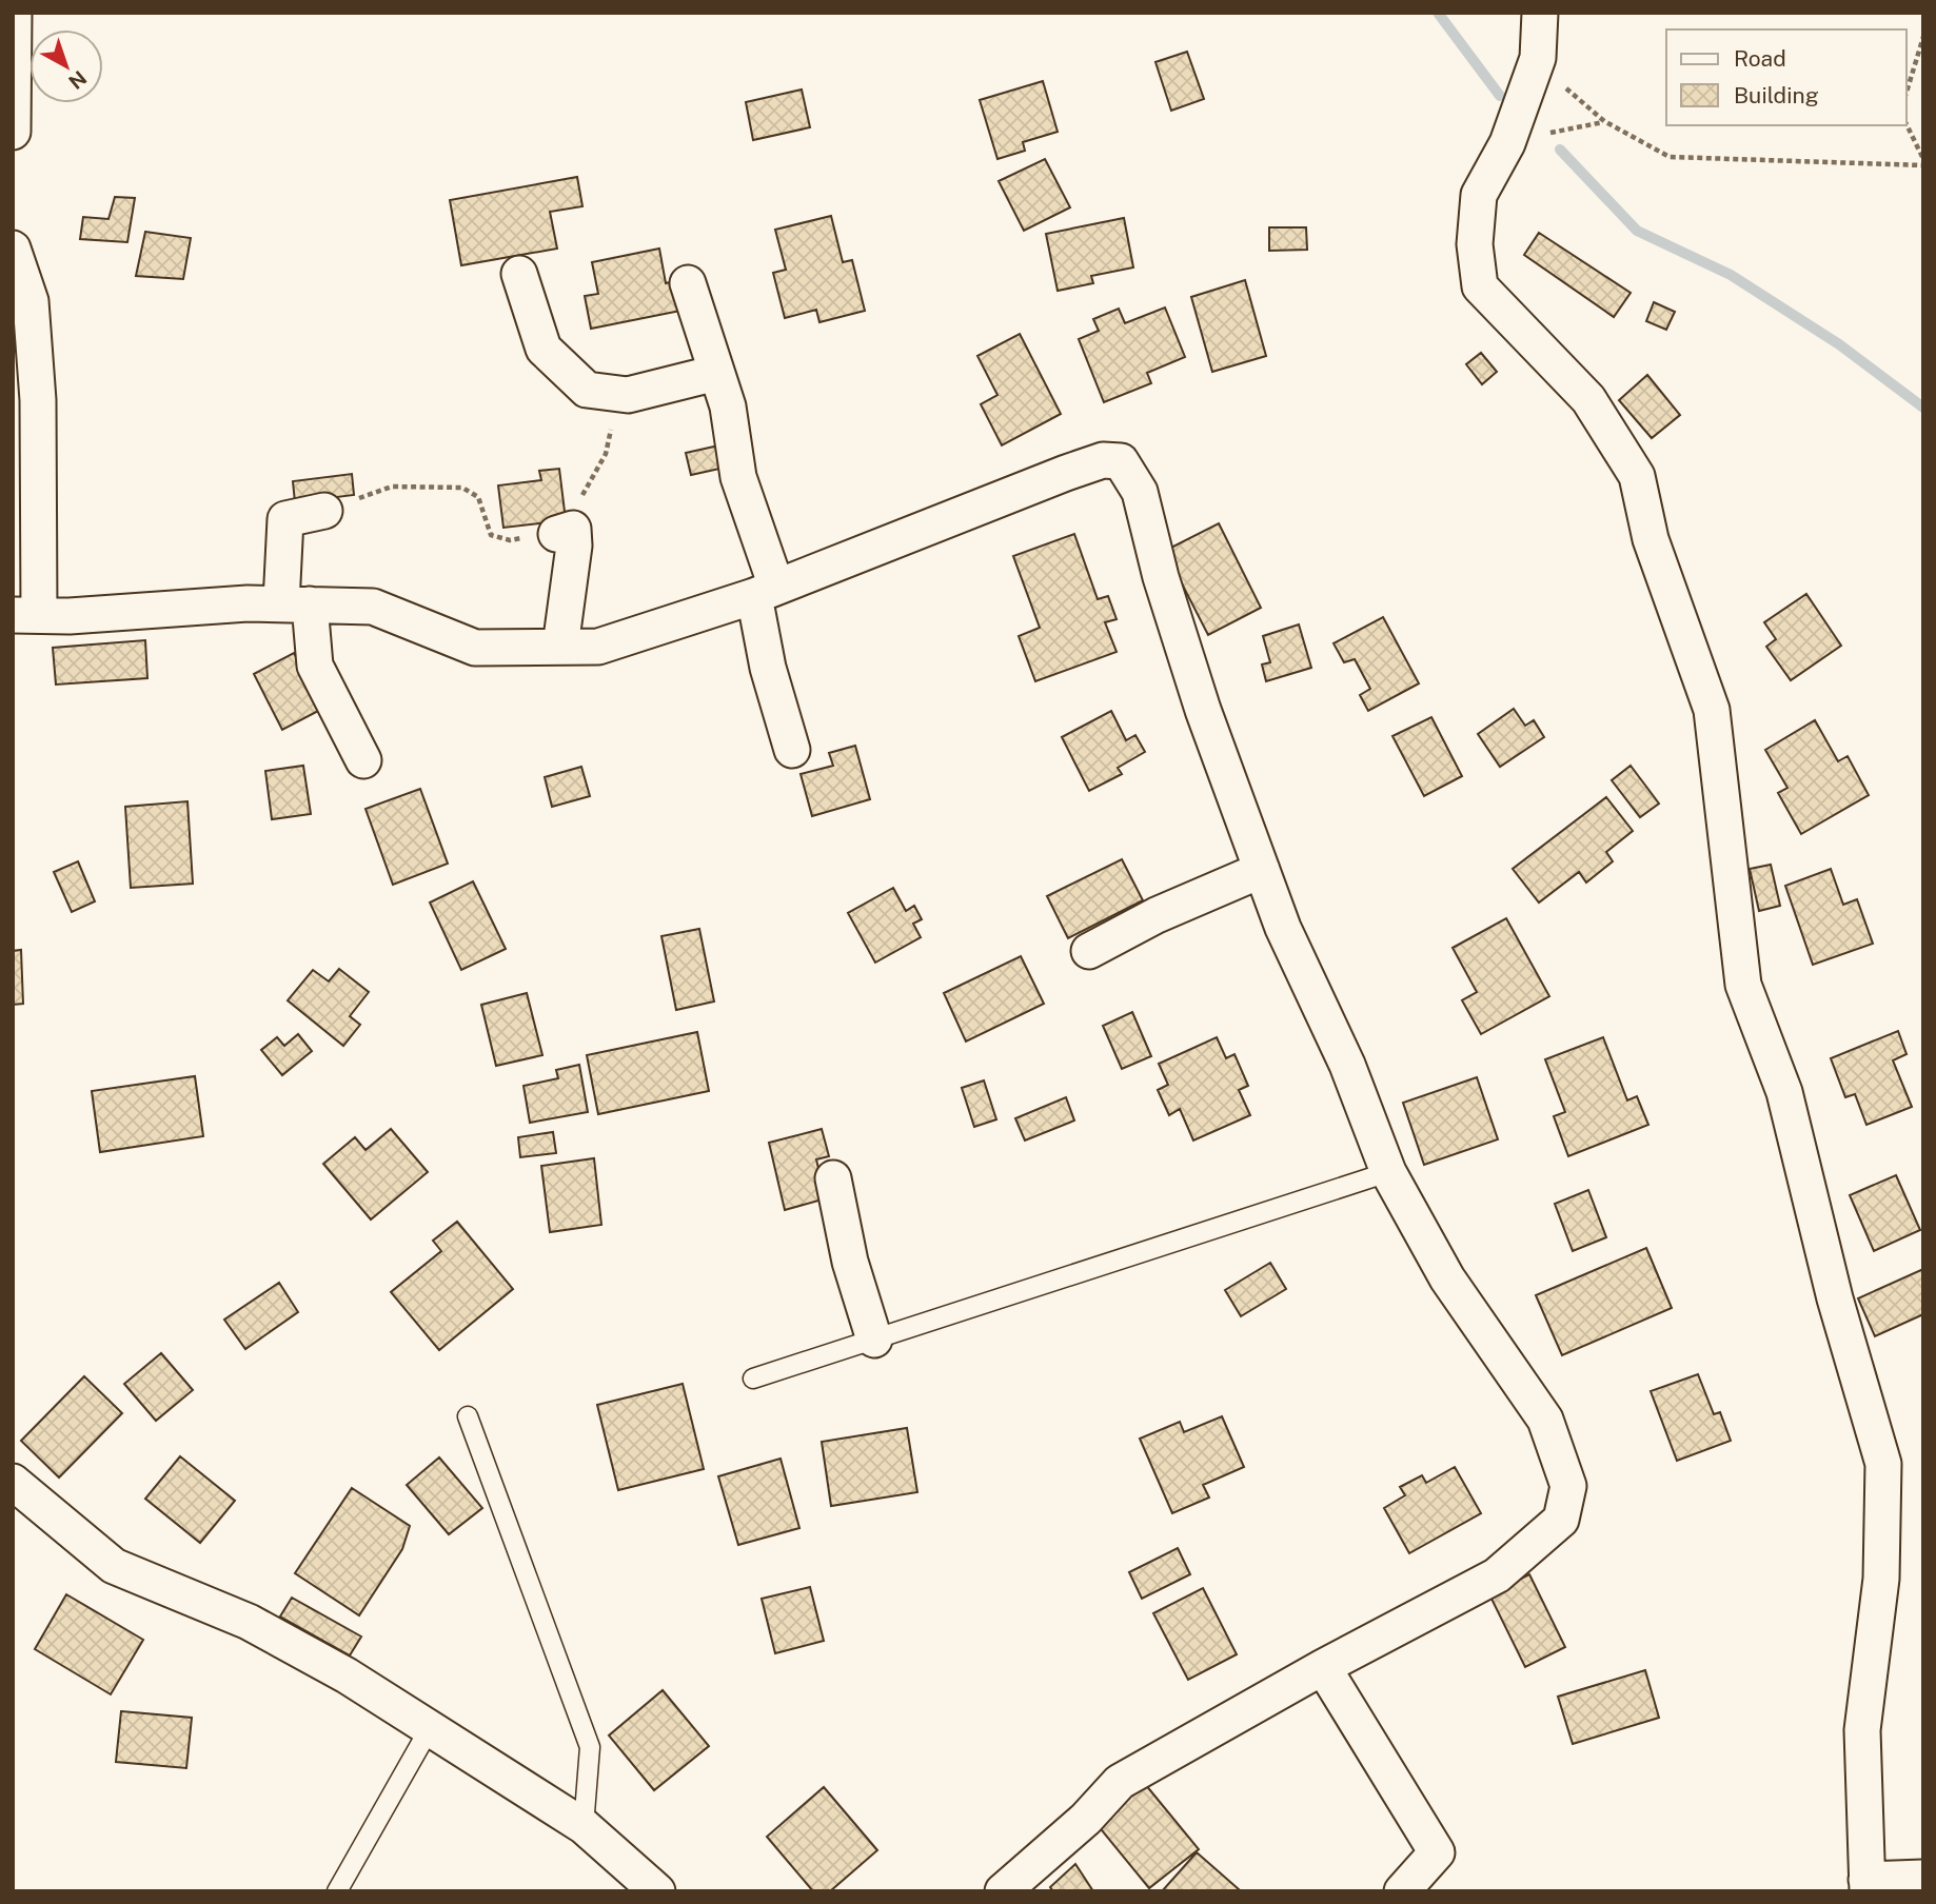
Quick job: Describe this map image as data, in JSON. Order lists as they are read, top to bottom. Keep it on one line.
{"legend":["Road","Building"],"north":"bottom right"}
